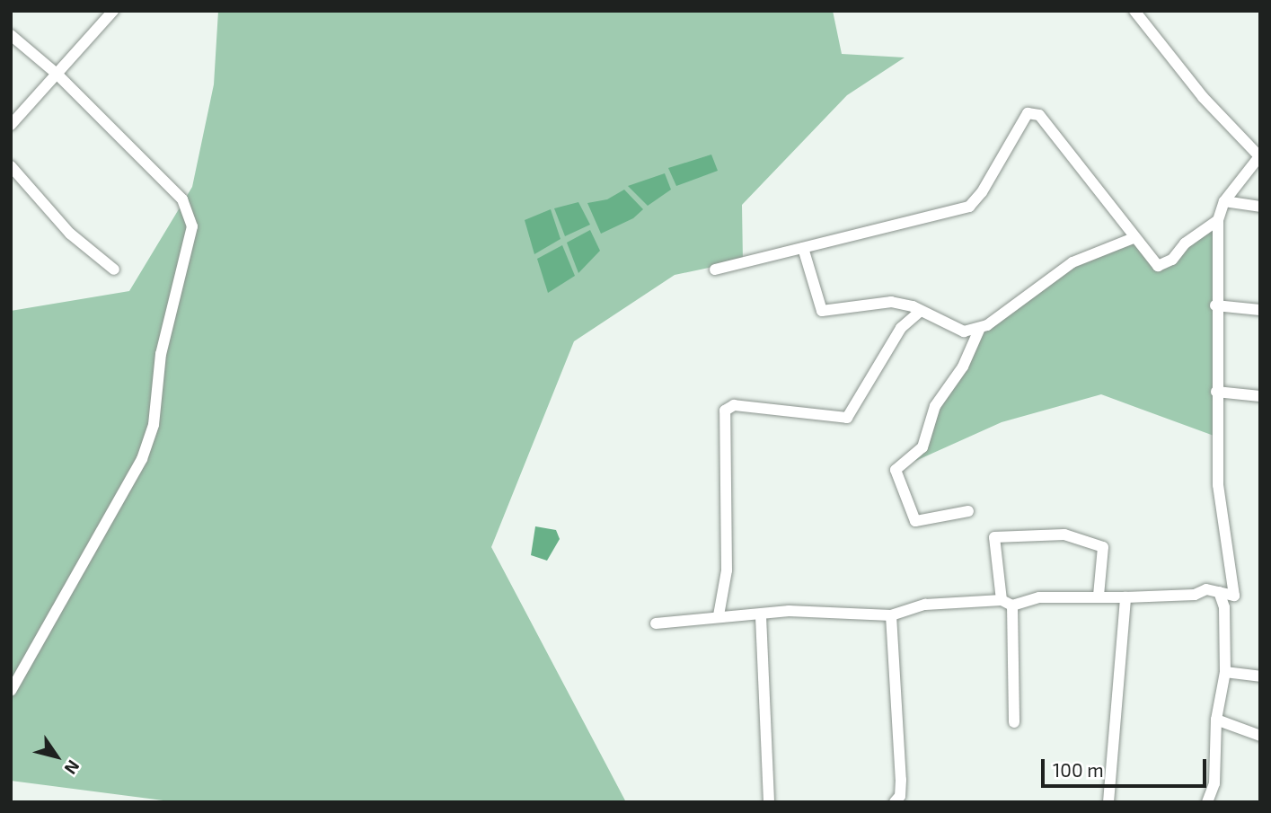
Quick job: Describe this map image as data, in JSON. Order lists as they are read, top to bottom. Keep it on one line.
{"scale_bar":"100 m","north":"bottom right"}
